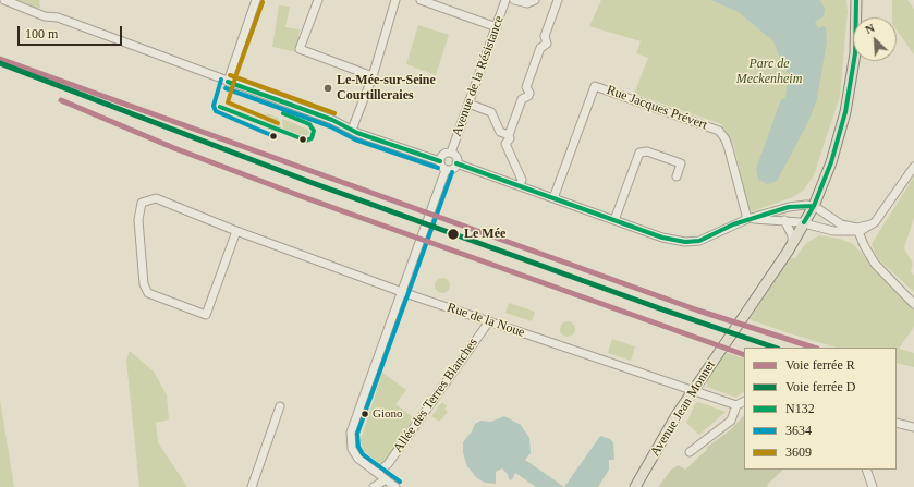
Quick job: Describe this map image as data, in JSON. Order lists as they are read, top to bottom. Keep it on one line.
{"streets":{"main road":["Avenue Jean Monnet"],"street":["Avenue de la Résistance","Rue Jacques Prévert","Rue de la Noue","Allée des Terres Blanches"]},"crossings":[["Rue de la Noue","Allée des Terres Blanches"],["Rue de la Noue","Avenue Jean Monnet"]],"parks":["Parc de Meckenheim"],"places":["Le-Mée-sur-Seine Courtilleraies","Le Mée","Giono"],"lines":["transit line N132","transit line 3609","rail line R","rail line D","transit line 3634"],"legend":["Voie ferrée R","Voie ferrée D","N132","3634","3609"],"scale_bar":"100 m","north":"top left"}
